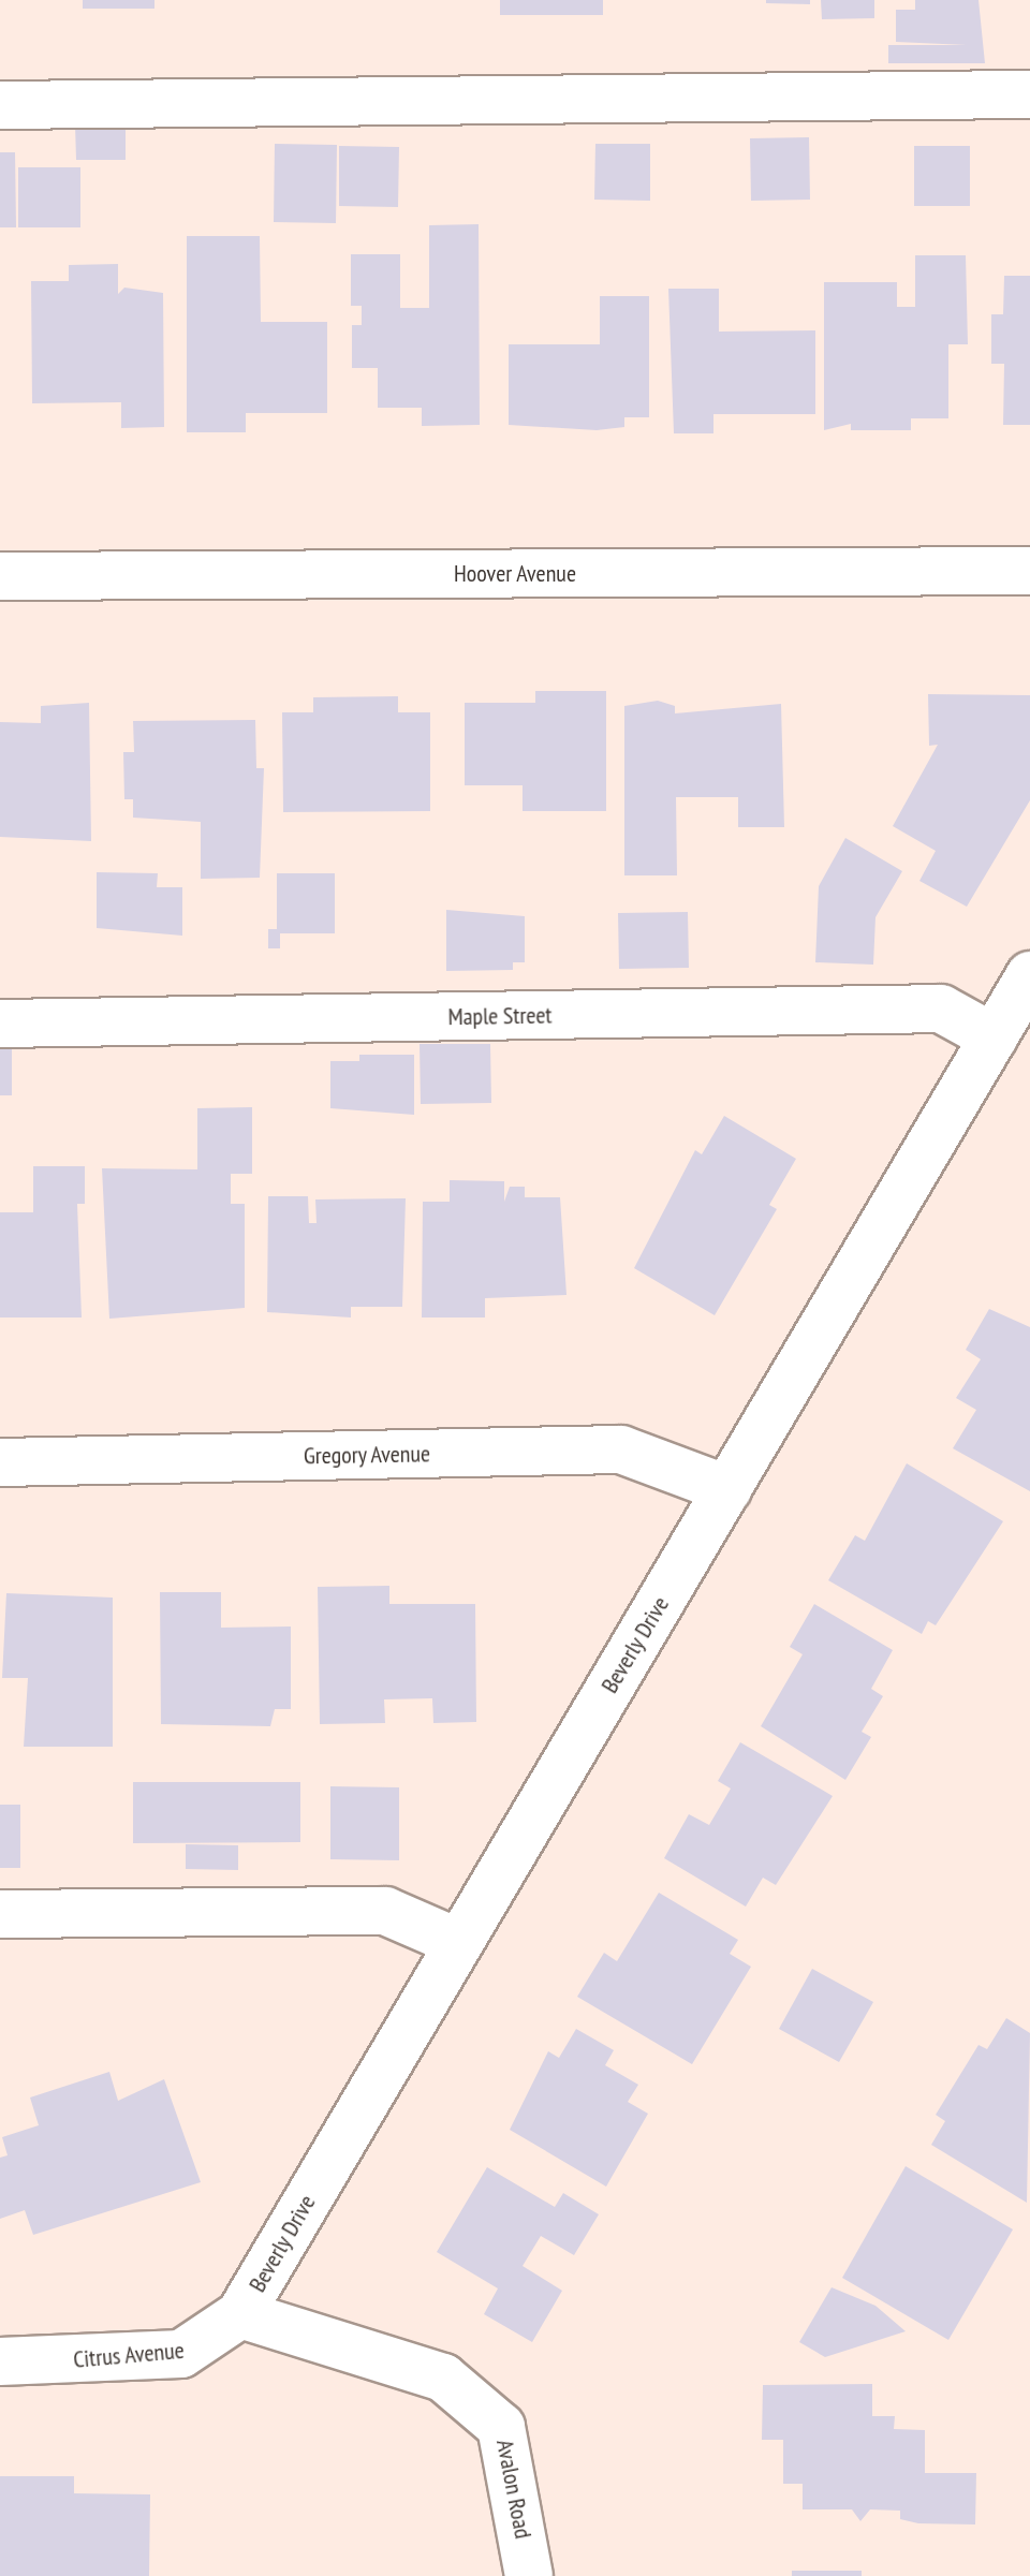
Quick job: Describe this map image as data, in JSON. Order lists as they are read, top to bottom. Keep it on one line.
{"streets":{"street":["Hoover Avenue","Maple Street","Gregory Avenue","Beverly Drive","Citrus Avenue","Avalon Road"]},"crossings":[["Maple Street","Beverly Drive"],["Gregory Avenue","Beverly Drive"],["Beverly Drive","Citrus Avenue"],["Beverly Drive","Avalon Road"],["Citrus Avenue","Avalon Road"]]}
